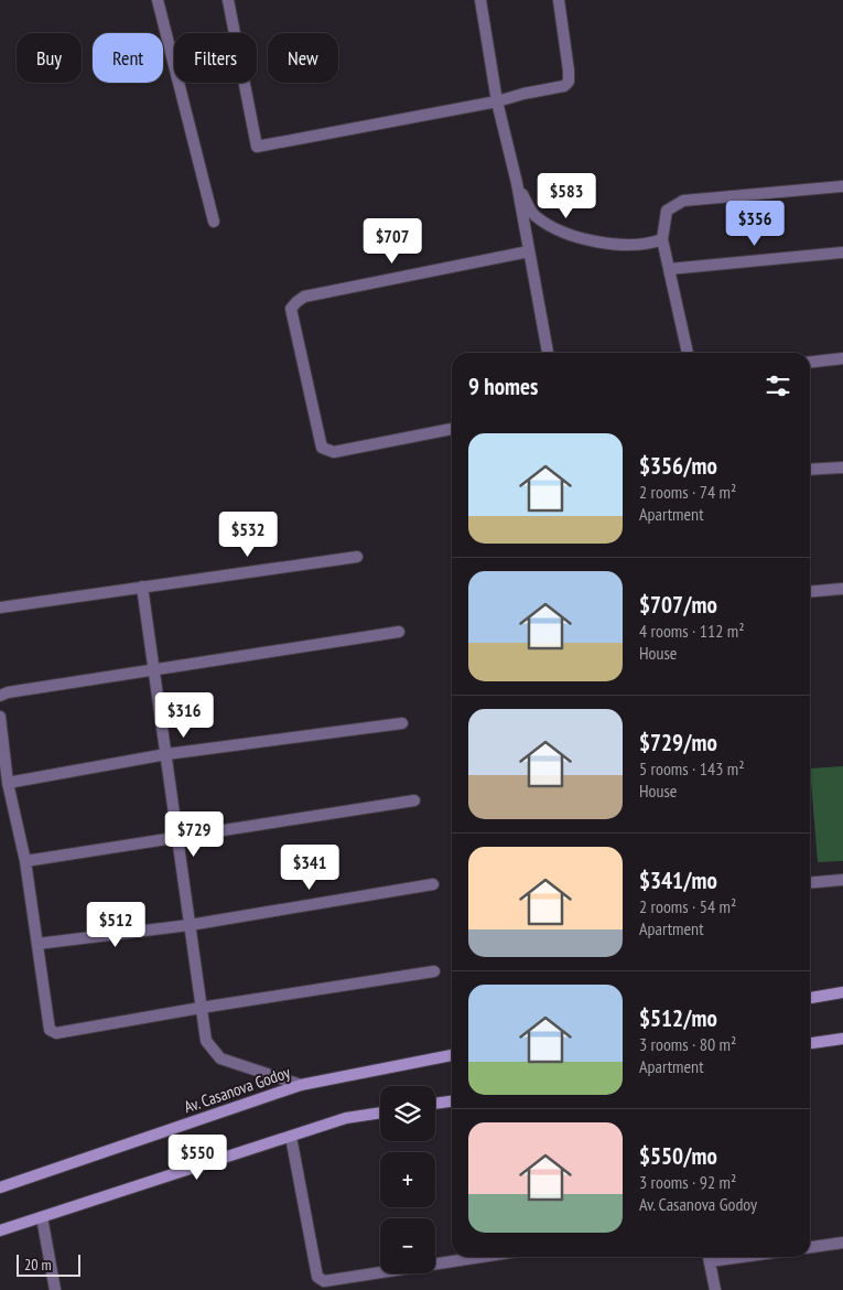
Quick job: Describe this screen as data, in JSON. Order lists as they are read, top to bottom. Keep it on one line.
{"streets":{"street":["Av. Casanova Godoy"]},"scale_bar":"20 m","page":{"chip":["Buy","Rent","Filters","New"],"price":["$583","$356","$707","$532","$316","$729","$341","$512","$550"],"heading":"9 homes","list":[{"name":"$356/mo","note":"2 rooms · 74 m² · Apartment"},{"name":"$707/mo","note":"4 rooms · 112 m² · House"},{"name":"$729/mo","note":"5 rooms · 143 m² · House"},{"name":"$341/mo","note":"2 rooms · 54 m² · Apartment"},{"name":"$512/mo","note":"3 rooms · 80 m² · Apartment"},{"name":"$550/mo","note":"3 rooms · 92 m² · Av. Casanova Godoy"}],"map_buttons":["+","−"],"scale":"20 m"}}
